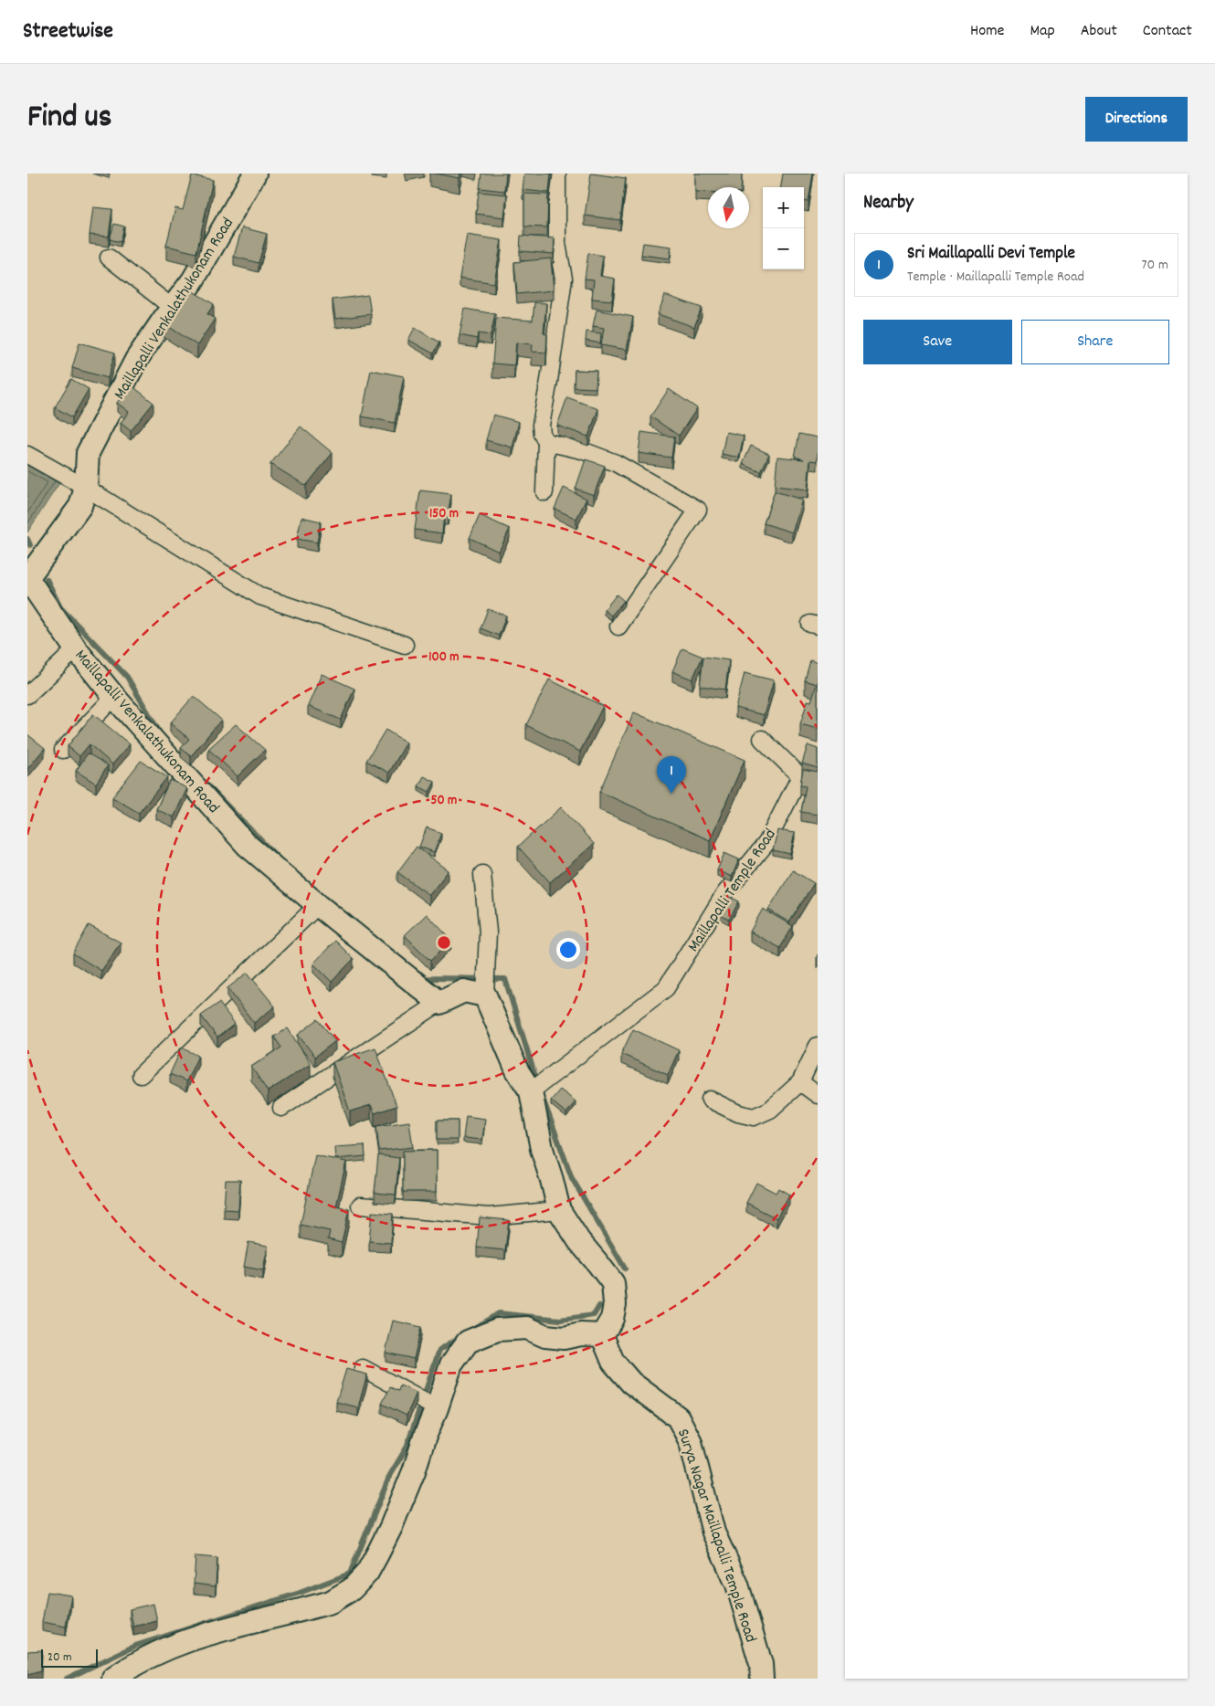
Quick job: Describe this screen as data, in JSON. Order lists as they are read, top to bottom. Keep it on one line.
{"streets":{"street":["Maillapalli Venkalathukonam Road","Maillapalli Temple Road","Surya Nagar Maillapalli Temple Road"]},"scale_bar":"20 m","north":"bottom","page":{"header":"Streetwise","nav":["Home","Map","About","Contact"],"title":"Find us","buttons":["Directions",["Save","Share"]],"heading":"Nearby","map_buttons":["+","−"],"list":[{"mark":"1","name":"Sri Maillapalli Devi Temple","note":"Temple · Maillapalli Temple Road","value":"70 m"}],"pins":"1","scale":"20 m"},"rings":["150 m","100 m","50 m"]}
